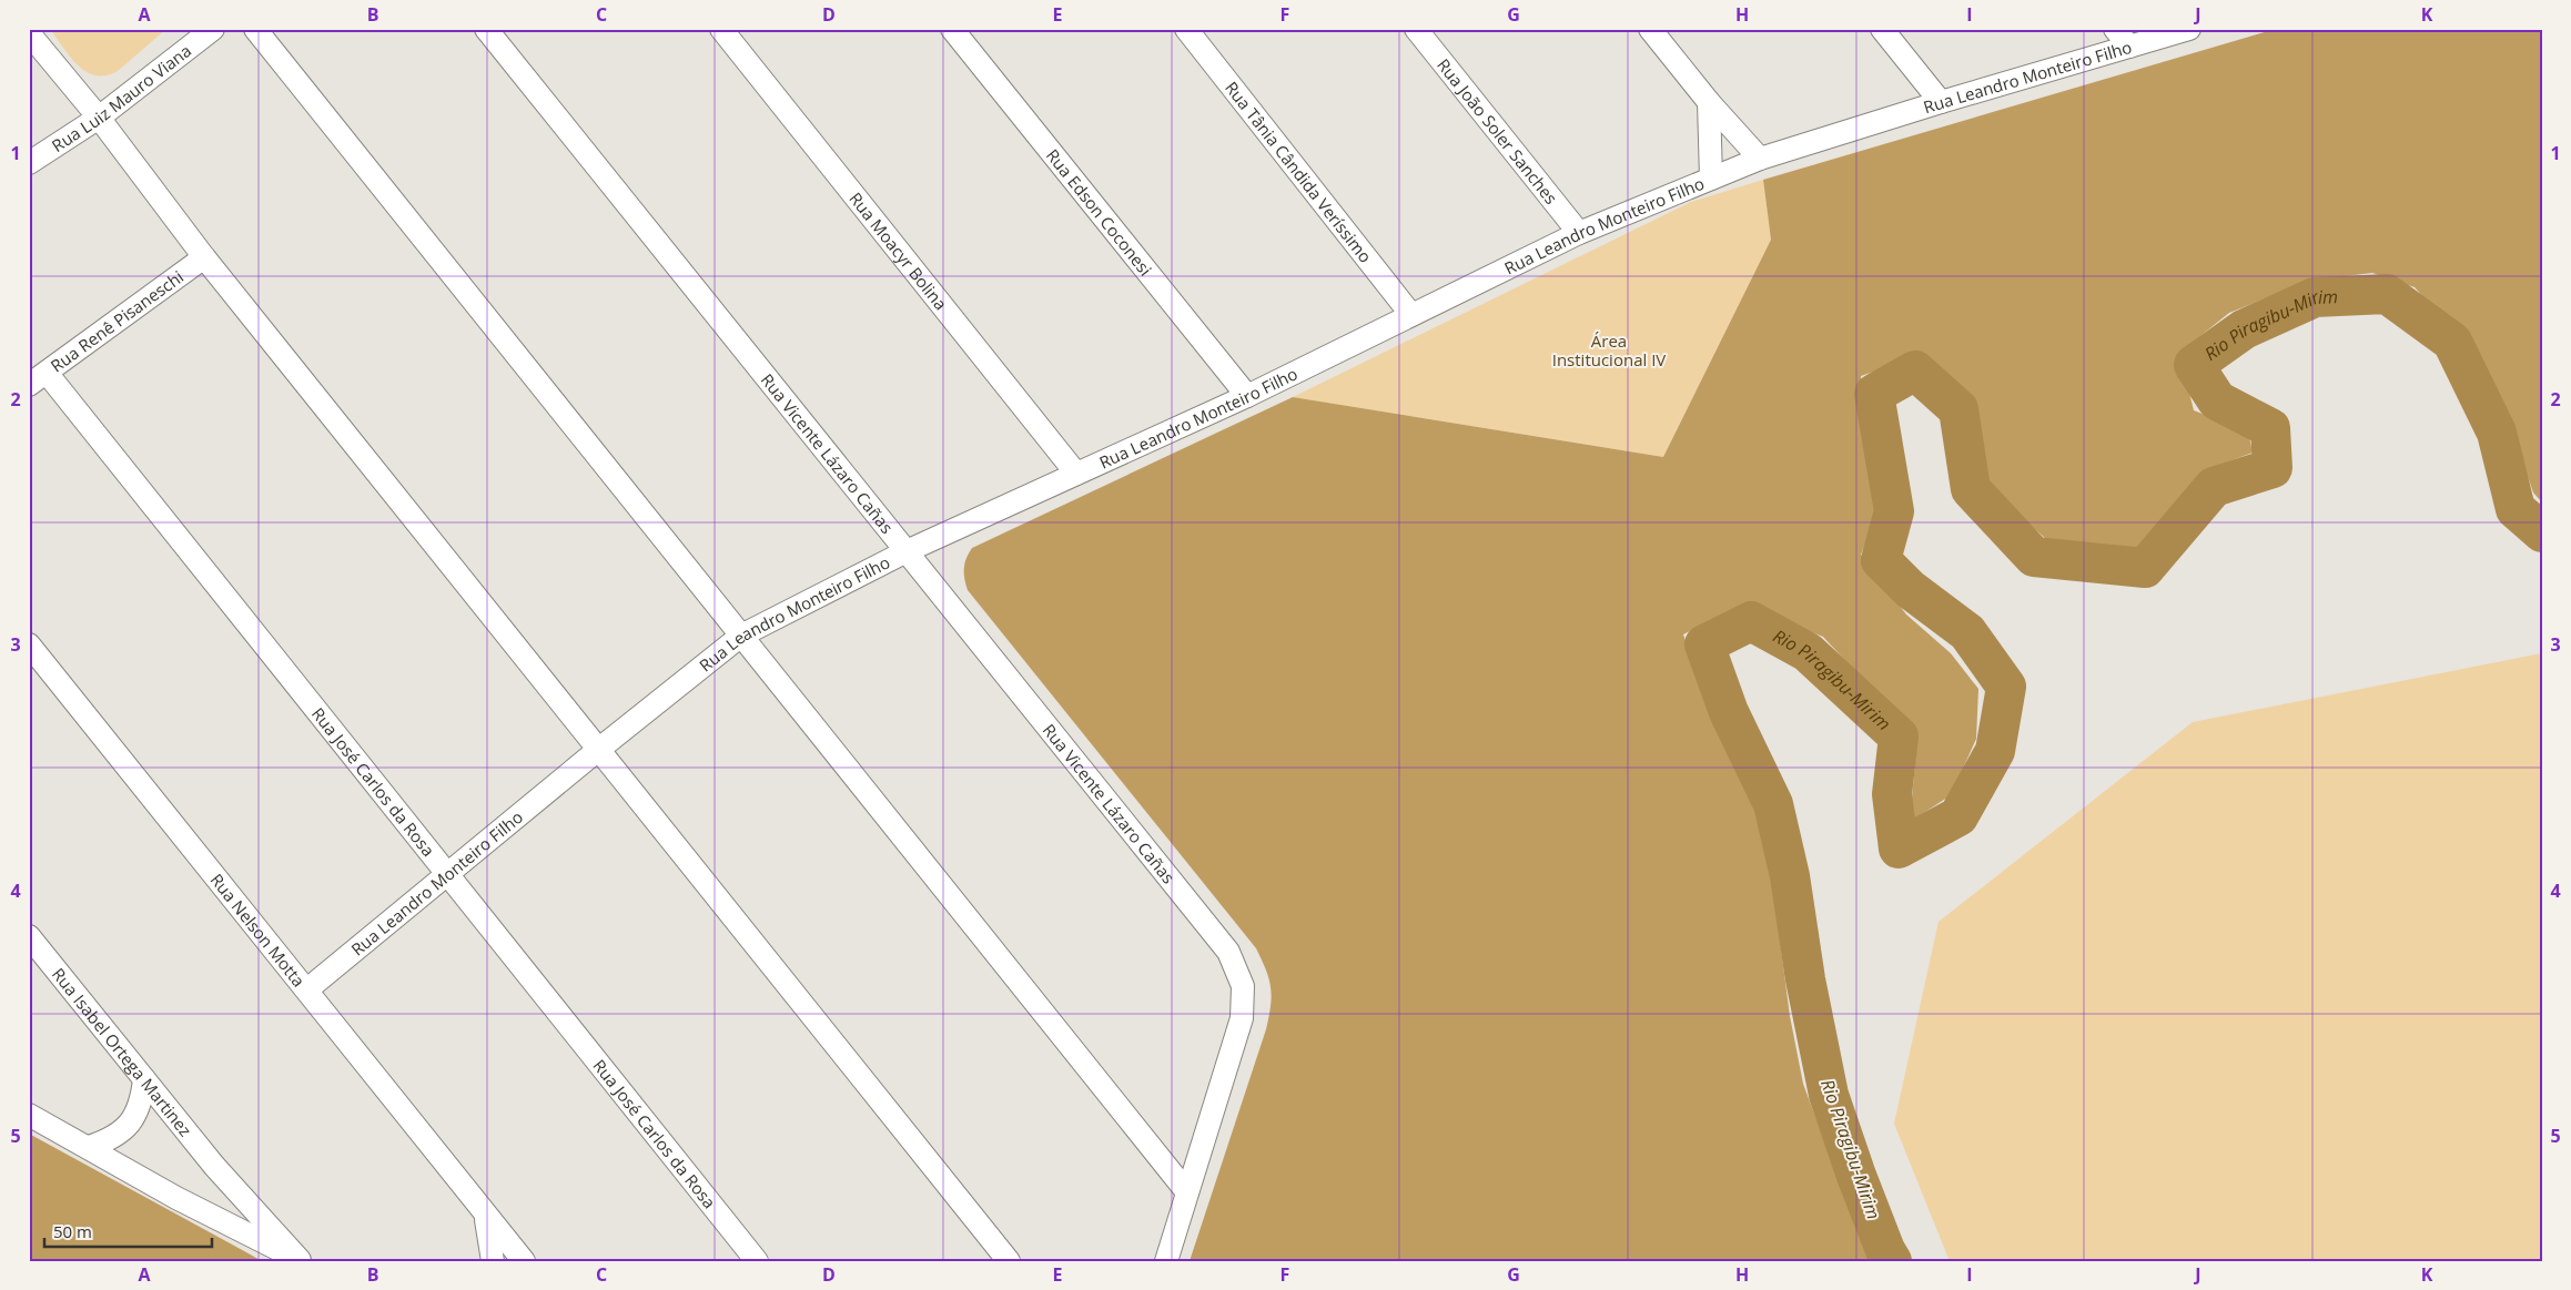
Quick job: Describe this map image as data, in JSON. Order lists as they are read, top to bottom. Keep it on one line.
{"streets":{"street":["Rua Leandro Monteiro Filho","Rua Luiz Mauro Viana","Rua João Soler Sanches","Rua Tânia Cândida Veríssimo","Rua Edson Coconesi","Rua Moacyr Bolina","Rua Renê Pisaneschi","Rua Vicente Lázaro Cañas","Rua José Carlos da Rosa","Rua Nelson Motta","Rua Isabel Ortega Martinez"]},"crossings":[["Rua Leandro Monteiro Filho","Rua João Soler Sanches"],["Rua Leandro Monteiro Filho","Rua Tânia Cândida Veríssimo"],["Rua Leandro Monteiro Filho","Rua Edson Coconesi"],["Rua Leandro Monteiro Filho","Rua Moacyr Bolina"],["Rua Leandro Monteiro Filho","Rua Vicente Lázaro Cañas"],["Rua Leandro Monteiro Filho","Rua José Carlos da Rosa"],["Rua Leandro Monteiro Filho","Rua Nelson Motta"],["Rua Renê Pisaneschi","Rua José Carlos da Rosa"]],"water":["Rio Piragibu-Mirim"],"parks":["Área Institucional IV"],"scale_bar":"50 m","grid":{"columns":["A","B","C","D","E","F","G","H","I","J","K"],"rows":["1","2","3","4","5"]}}
